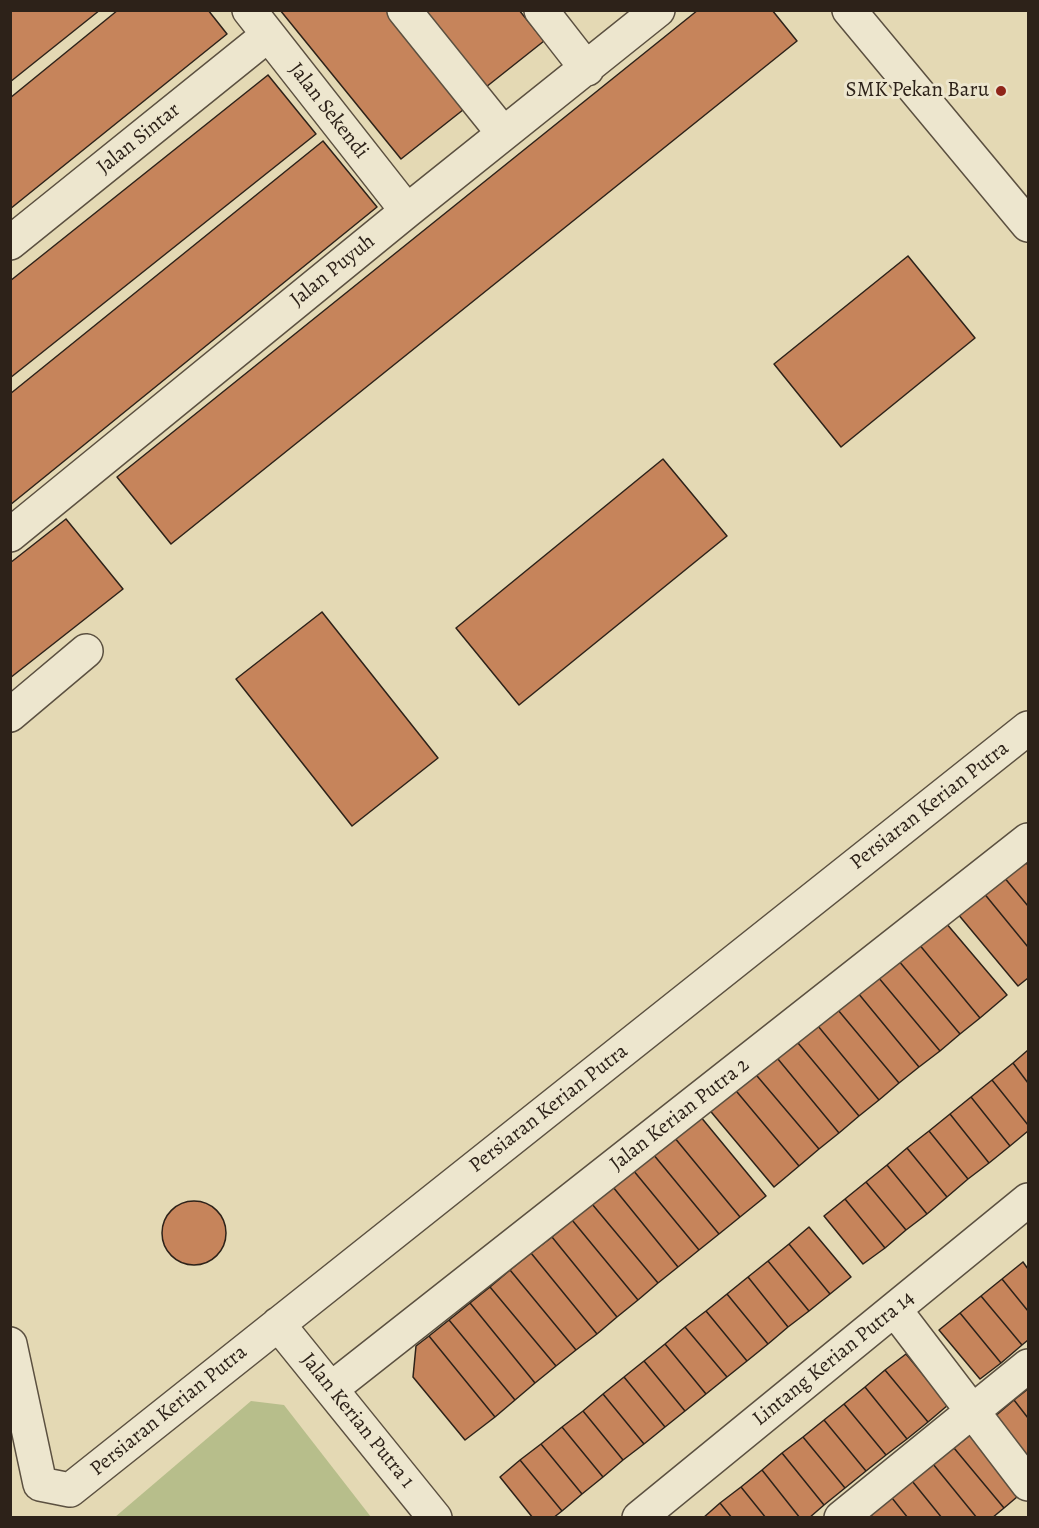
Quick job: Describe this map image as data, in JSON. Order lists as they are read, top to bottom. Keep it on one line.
{"streets":{"street":["Jalan Sekendi","Jalan Sintar","Jalan Puyuh","Persiaran Kerian Putra","Jalan Kerian Putra 2","Lintang Kerian Putra 14","Jalan Kerian Putra 1"]},"crossings":[["Jalan Sekendi","Jalan Sintar"],["Jalan Sekendi","Jalan Puyuh"],["Persiaran Kerian Putra","Jalan Kerian Putra 1"],["Jalan Kerian Putra 2","Jalan Kerian Putra 1"]],"places":["SMK Pekan Baru"]}
